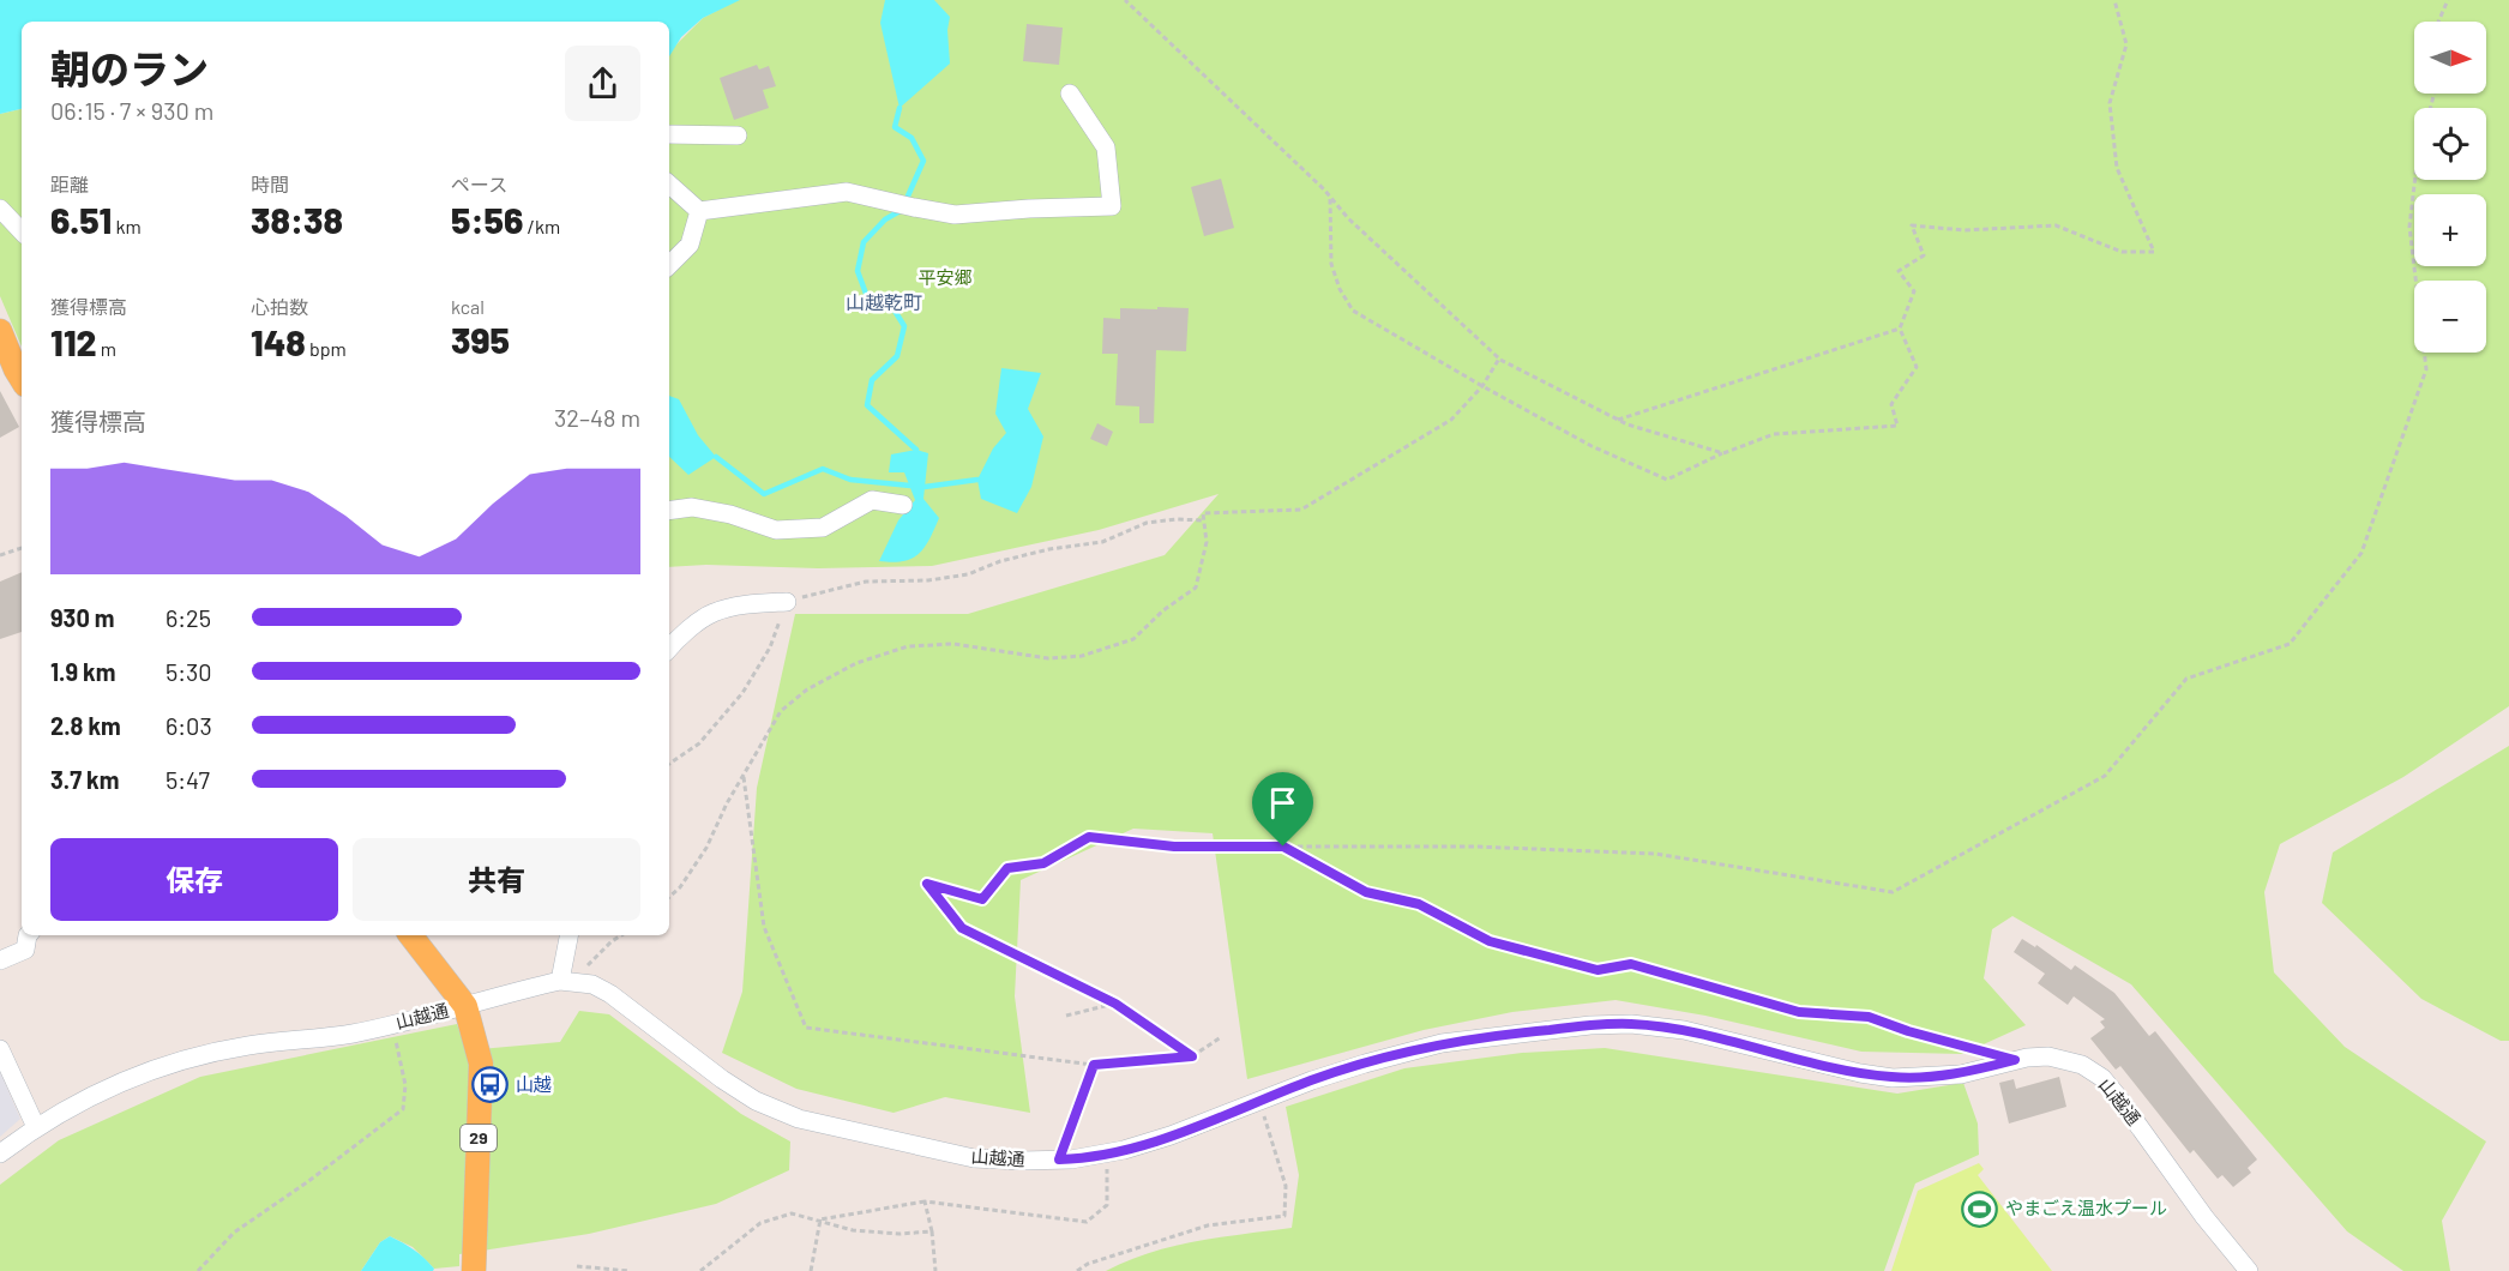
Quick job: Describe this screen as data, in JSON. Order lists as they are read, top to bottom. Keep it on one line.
{"streets":{"main road":["29"],"street":["山越通"]},"crossings":[["山越通","29"]],"districts":["山越乾町"],"parks":["平安郷"],"places":{"bus stop":["山越"],"sports":["やまごえ温水プール"]},"north":"right","page":{"map_buttons":["+","−"],"heading":["朝のラン","06:15 · 7 × 930 m"],"stats":[["距離","6.51 km"],["時間","38:38"],["ペース","5:56 /km"],["獲得標高","112 m"],["心拍数","148 bpm"],["kcal","395"]],"chart":["獲得標高","32–48 m"],"list":[{"name":"930 m","note":"6:25"},{"name":"1.9 km","note":"5:30"},{"name":"2.8 km","note":"6:03"},{"name":"3.7 km","note":"5:47"}],"buttons":["保存","共有"]}}
